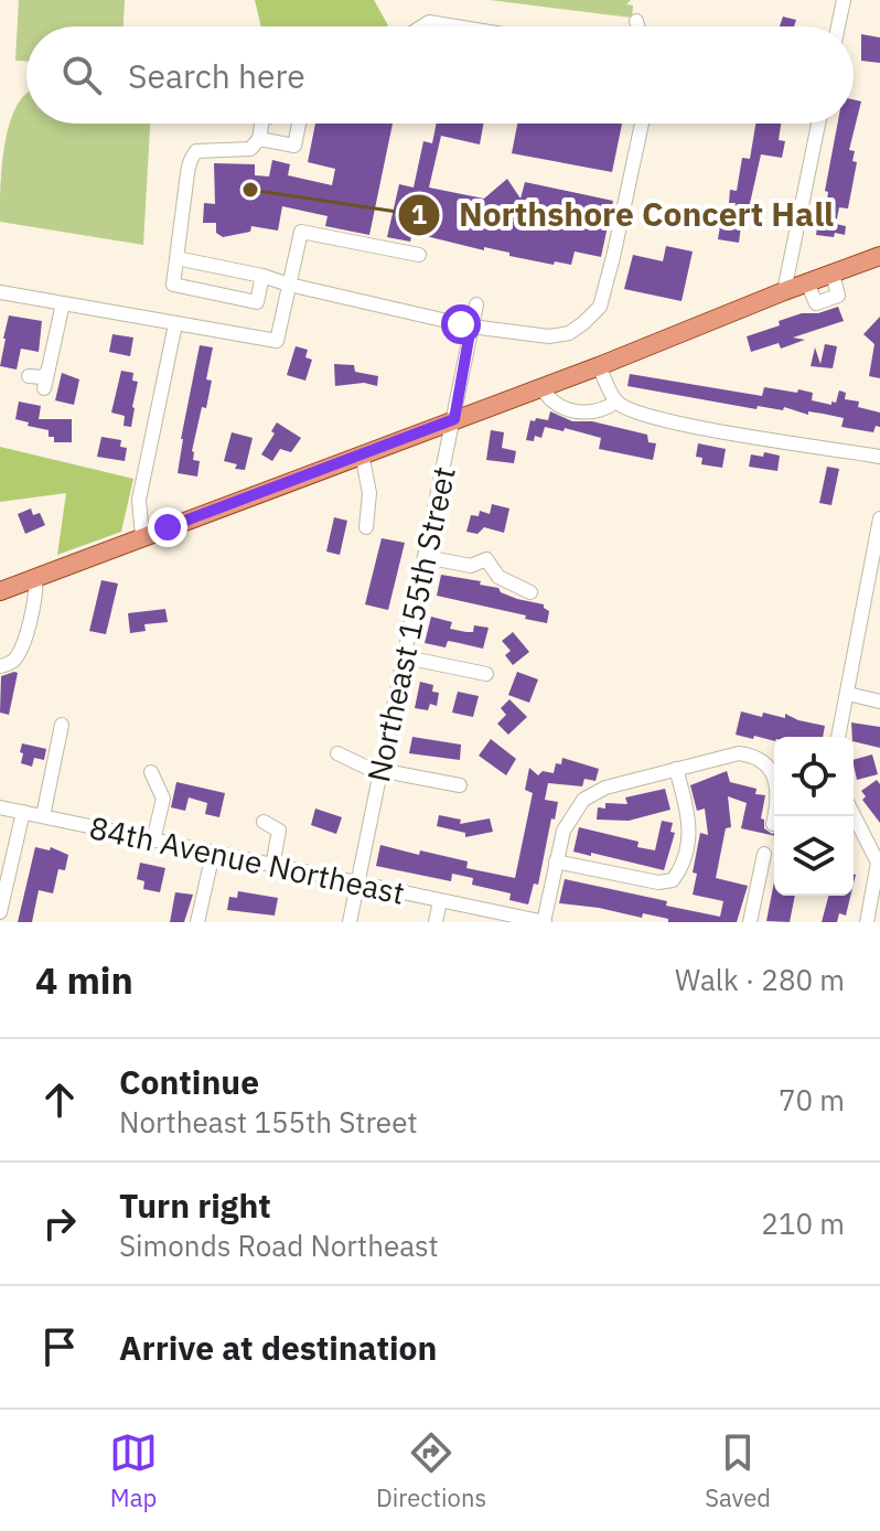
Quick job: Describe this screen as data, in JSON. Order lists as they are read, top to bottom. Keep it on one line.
{"streets":{"street":["Northeast 155th Street","84th Avenue Northeast"]},"crossings":[["Northeast 155th Street","84th Avenue Northeast"]],"places":["Northshore Concert Hall"],"page":{"search":"Search here","heading":["4 min","Walk · 280 m"],"list":[["Continue","Northeast 155th Street","70 m"],["Turn right","Simonds Road Northeast","210 m"],"Arrive at destination"],"nav":["Map","Directions","Saved"]}}
